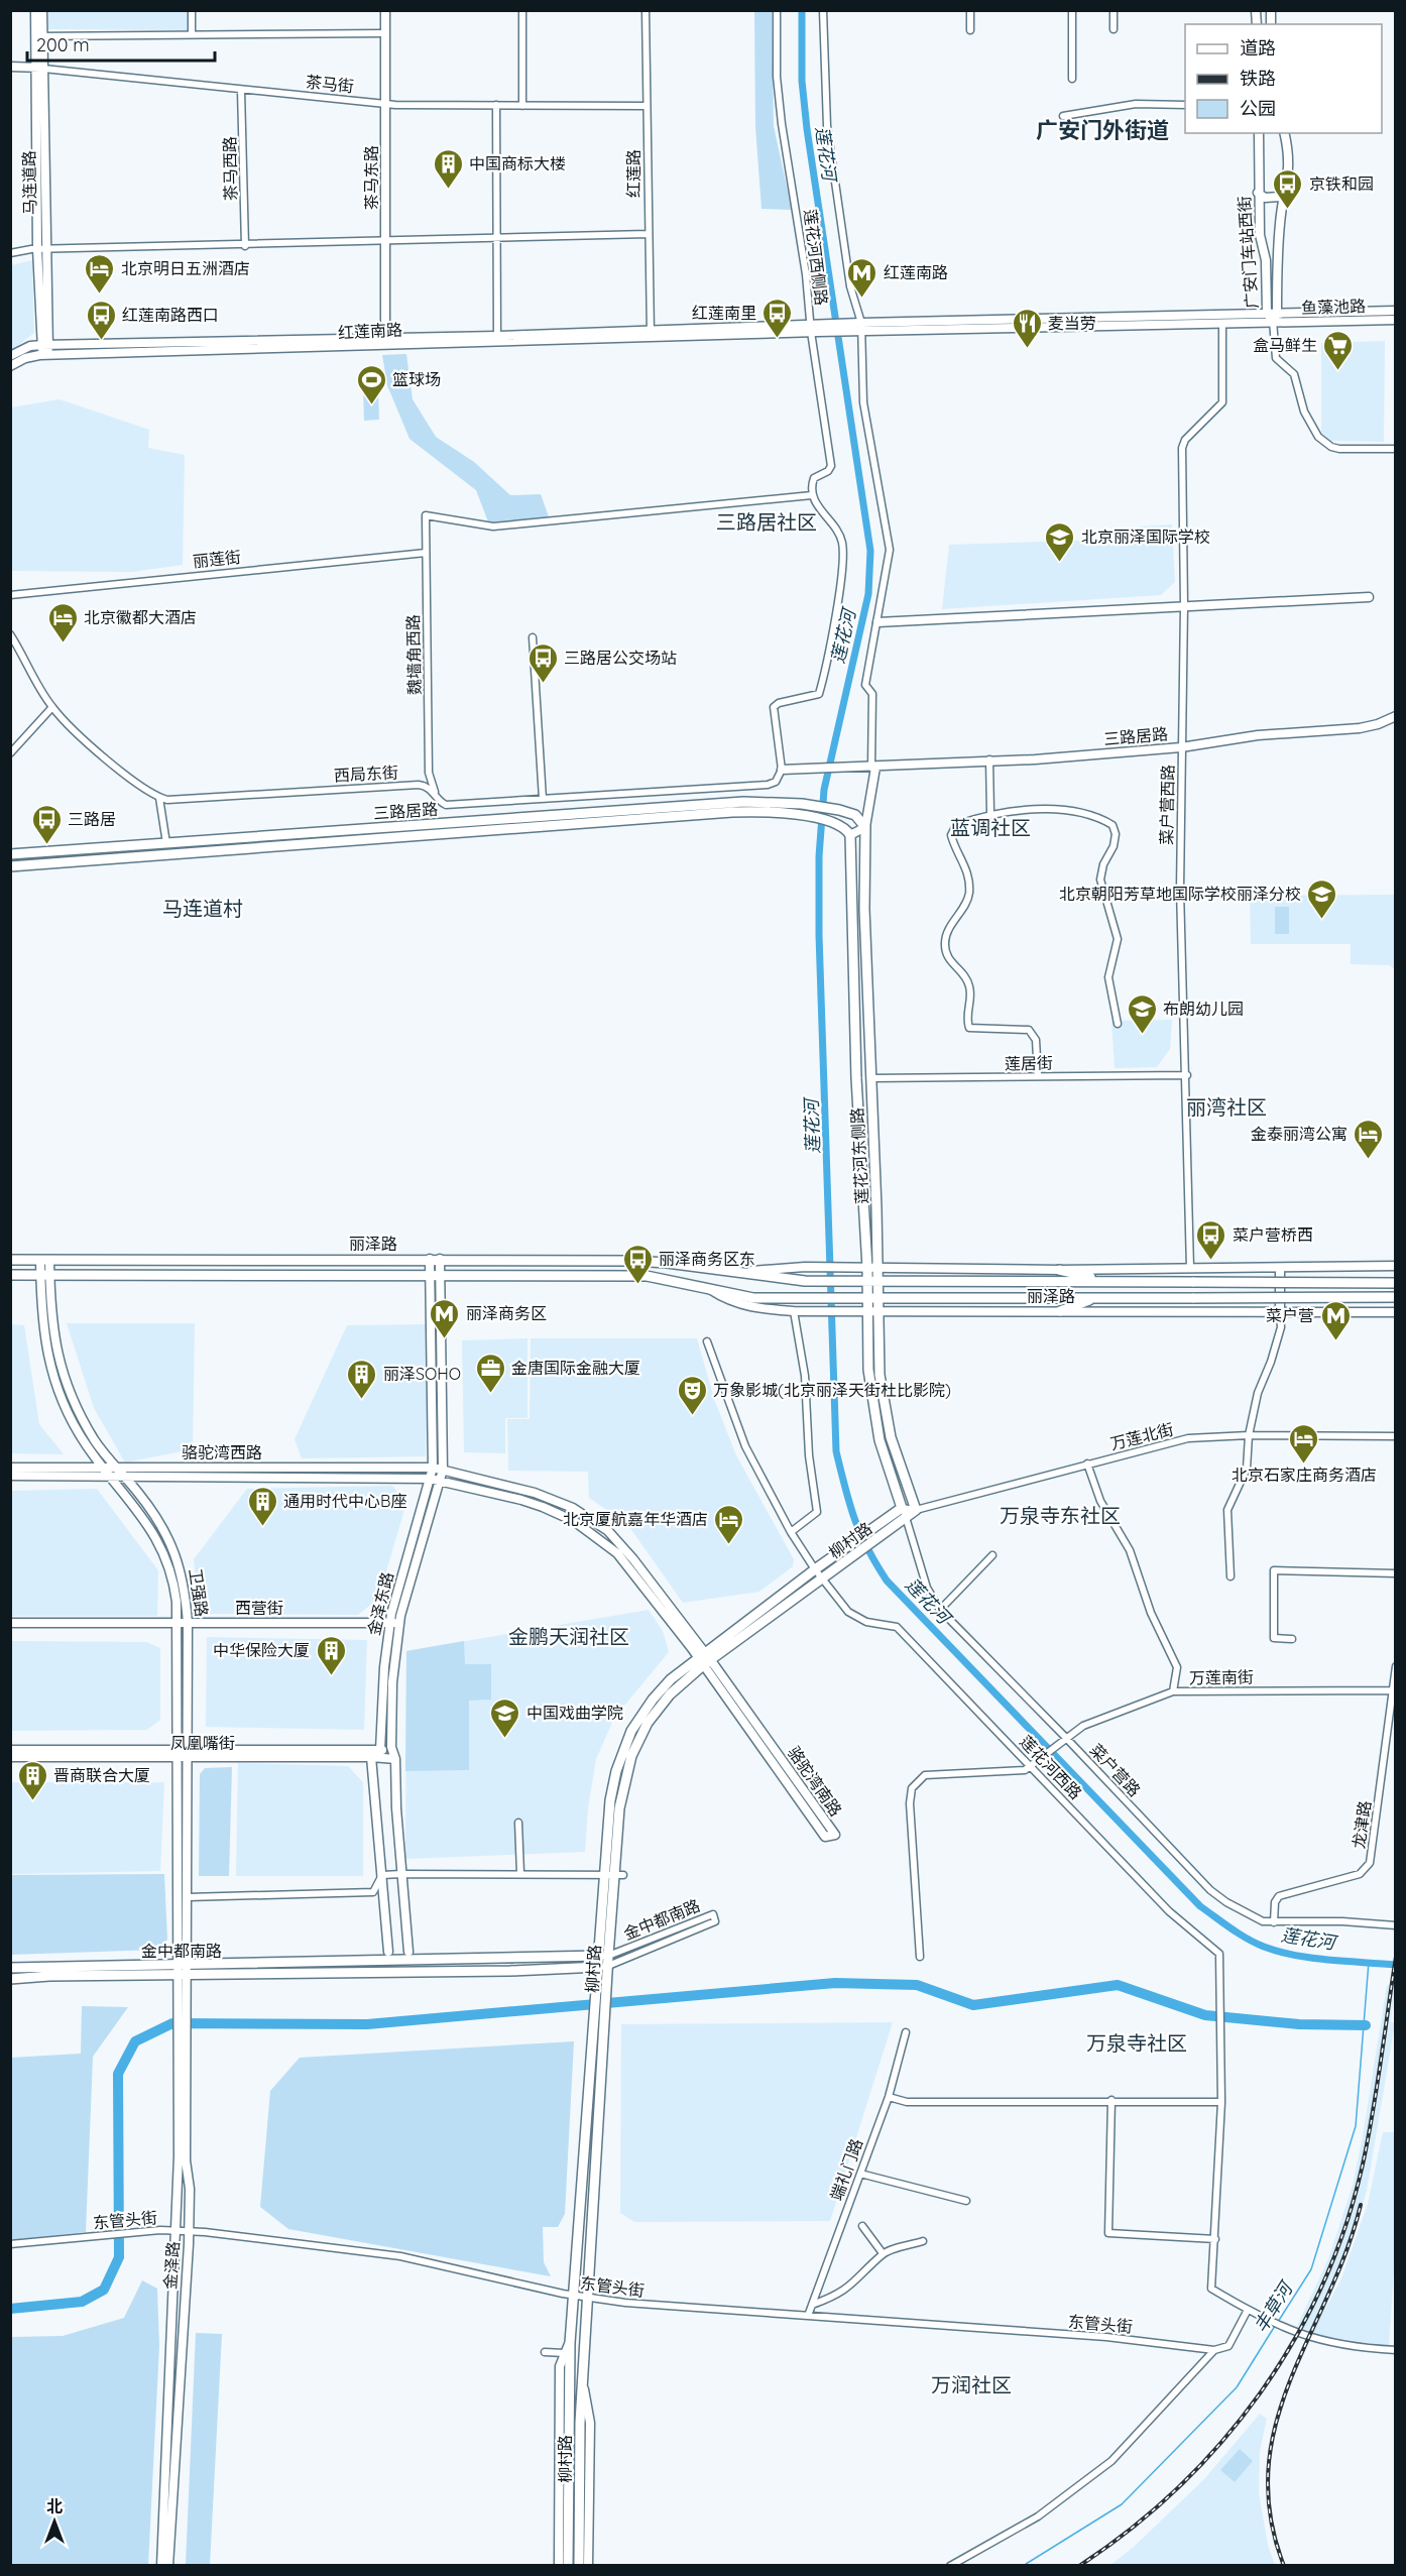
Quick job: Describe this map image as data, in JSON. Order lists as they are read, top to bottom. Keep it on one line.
{"streets":{"main road":["三路居路","莲花河东侧路","丽泽路","柳村路","金中都南路"],"street":["茶马街","茶马西路","红莲路","茶马东路","马连道路","广安门车站西街","莲花河西侧路","鱼藻池路","红莲南路","丽莲街","魏墙角西路","西局东街","菜户营西路","莲居街","万莲北街","骆驼湾西路","卫强路","金泽东路","西营街","万莲南街","凤凰嘴街","莲花河西路","菜户营路","骆驼湾南路","龙津路","端礼门路","东管头街","金泽路"]},"crossings":[["茶马街","茶马西路"],["茶马街","红莲路"],["茶马街","茶马东路"],["茶马街","马连道路"],["红莲路","红莲南路"],["茶马东路","红莲南路"],["马连道路","红莲南路"],["广安门车站西街","鱼藻池路"],["莲花河西侧路","红莲南路"],["莲花河西侧路","魏墙角西路"],["丽莲街","魏墙角西路"],["魏墙角西路","西局东街"],["三路居路","西局东街"],["三路居路","菜户营西路"],["三路居路","莲花河东侧路"],["菜户营西路","莲居街"],["菜户营西路","丽泽路"],["莲居街","莲花河东侧路"],["莲花河东侧路","丽泽路"],["莲花河东侧路","万莲北街"],["莲花河东侧路","柳村路"],["莲花河东侧路","菜户营路"],["丽泽路","卫强路"],["丽泽路","金泽东路"],["万莲北街","柳村路"],["万莲北街","菜户营路"],["骆驼湾西路","卫强路"],["骆驼湾西路","金泽东路"],["骆驼湾西路","骆驼湾南路"],["柳村路","莲花河西路"],["柳村路","菜户营路"],["柳村路","骆驼湾南路"],["柳村路","金中都南路"],["柳村路","东管头街"],["卫强路","西营街"],["卫强路","凤凰嘴街"],["卫强路","金中都南路"],["卫强路","金泽路"],["金泽东路","西营街"],["金泽东路","凤凰嘴街"],["金泽东路","骆驼湾南路"],["万莲南街","莲花河西路"],["万莲南街","菜户营路"],["万莲南街","龙津路"],["菜户营路","龙津路"],["金中都南路","金泽路"],["端礼门路","东管头街"],["东管头街","金泽路"]],"districts":["广安门外街道","三路居社区","蓝调社区","马连道村","丽湾社区","万泉寺东社区","金鹏天润社区","万泉寺社区","万润社区"],"water":["莲花河","丰草河"],"places":{"building":["中国商标大楼","丽泽SOHO","通用时代中心B座","中华保险大厦","晋商联合大厦"],"bus stop":["京铁和园","红莲南里","红莲南路西口","三路居公交场站","三路居","菜户营桥西","丽泽商务区东"],"hotel":["北京明日五洲酒店","北京徽都大酒店","金泰丽湾公寓","北京石家庄商务酒店","北京厦航嘉年华酒店"],"metro station":["红莲南路","丽泽商务区","菜户营"],"restaurant":["麦当劳"],"supermarket":["盒马鲜生"],"sports":["篮球场"],"school or university":["北京丽泽国际学校","北京朝阳芳草地国际学校丽泽分校","布朗幼儿园","中国戏曲学院"],"office":["金唐国际金融大厦"],"theatre":["万象影城(北京丽泽天街杜比影院)"]},"legend":["道路","铁路","公园"],"scale_bar":"200 m","north":"top"}
